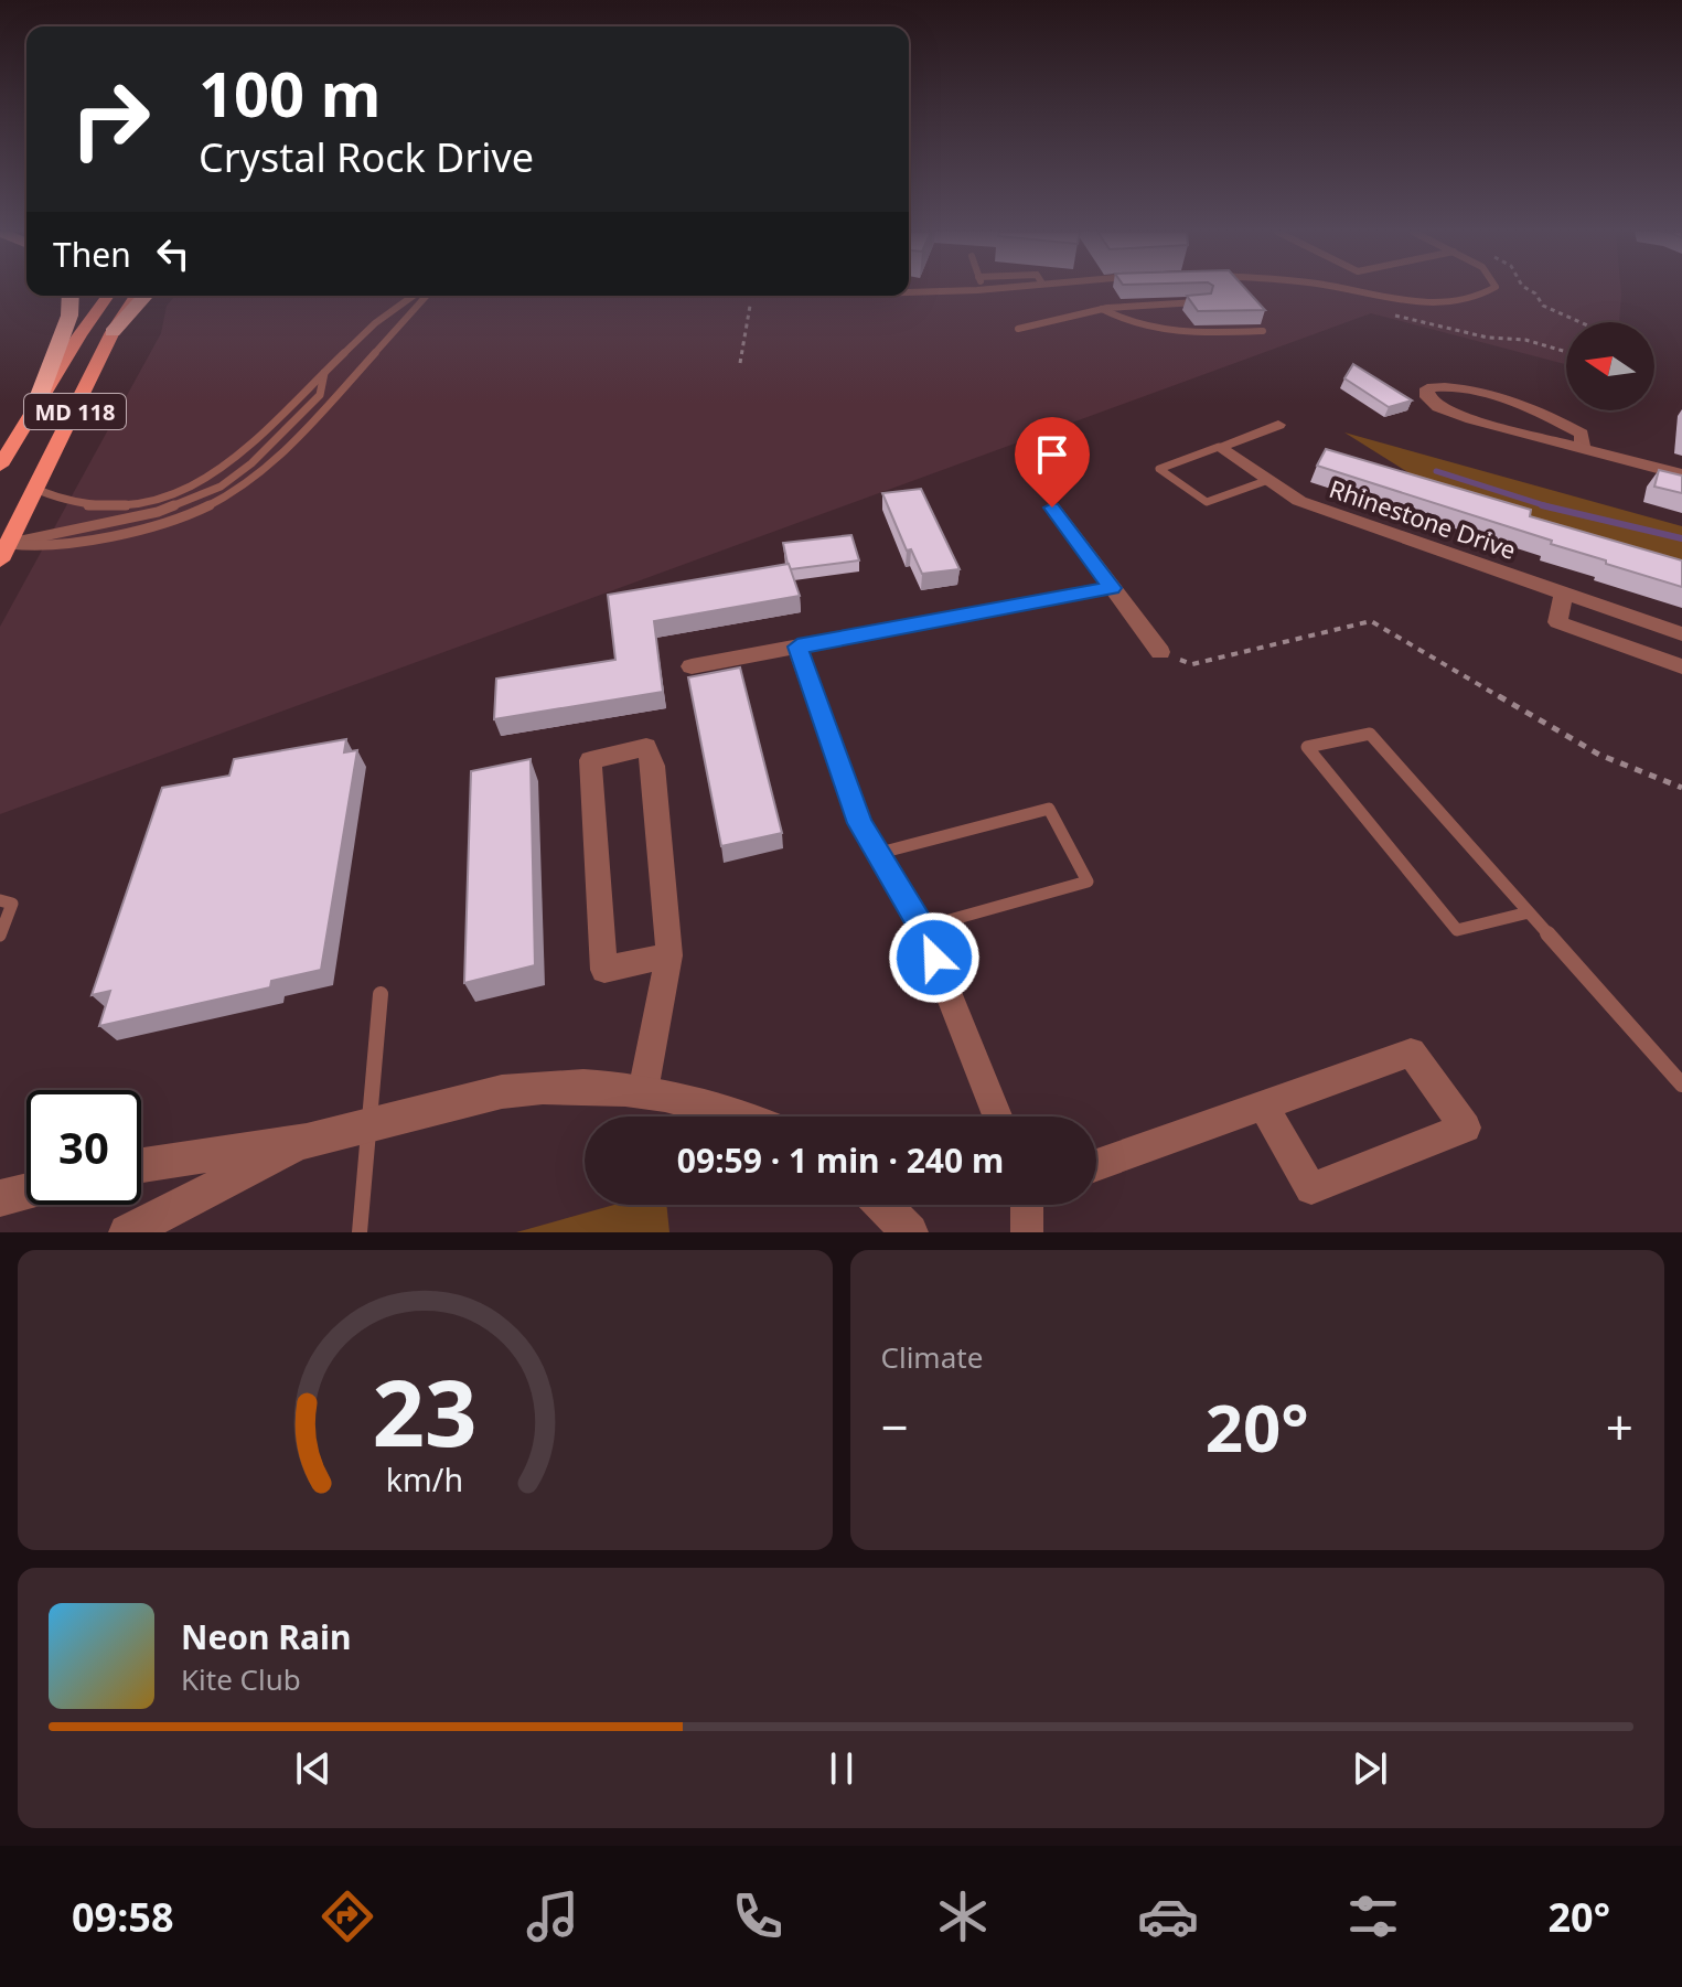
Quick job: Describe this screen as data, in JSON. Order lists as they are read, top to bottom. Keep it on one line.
{"streets":{"main road":["MD 118"],"street":["Rhinestone Drive"]},"north":"left","page":{"turn":["100 m","Crystal Rock Drive"],"then":"Then","limit":"30","trip":"09:59 · 1 min · 240 m","tile":"Climate","heat":["−","20°","+"],"song":["Neon Rain","Kite Club"],"tabs":["09:58","20°"],"gauge":["23","km/h"]}}
